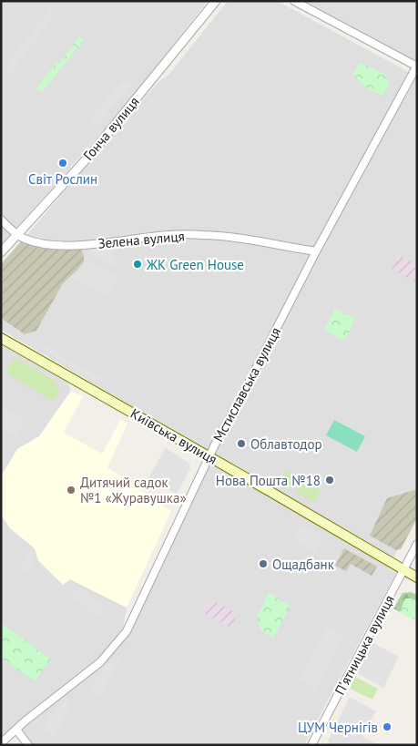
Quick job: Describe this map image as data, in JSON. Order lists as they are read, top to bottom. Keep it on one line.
{"streets":{"main road":["Київська вулиця"],"street":["Гонча вулиця","Зелена вулиця","Мстиславська вулиця","Пʼятницька вулиця"]},"crossings":[["Гонча вулиця","Зелена вулиця"],["Зелена вулиця","Мстиславська вулиця"],["Мстиславська вулиця","Київська вулиця"],["Київська вулиця","Пʼятницька вулиця"]],"places":["Свiт Рослин","ЖК Green House","Облавтодор","Нова Пошта №18","Дитячий садок №1 «Журавушка»","Ощадбанк","ЦУМ Чернігів"]}
